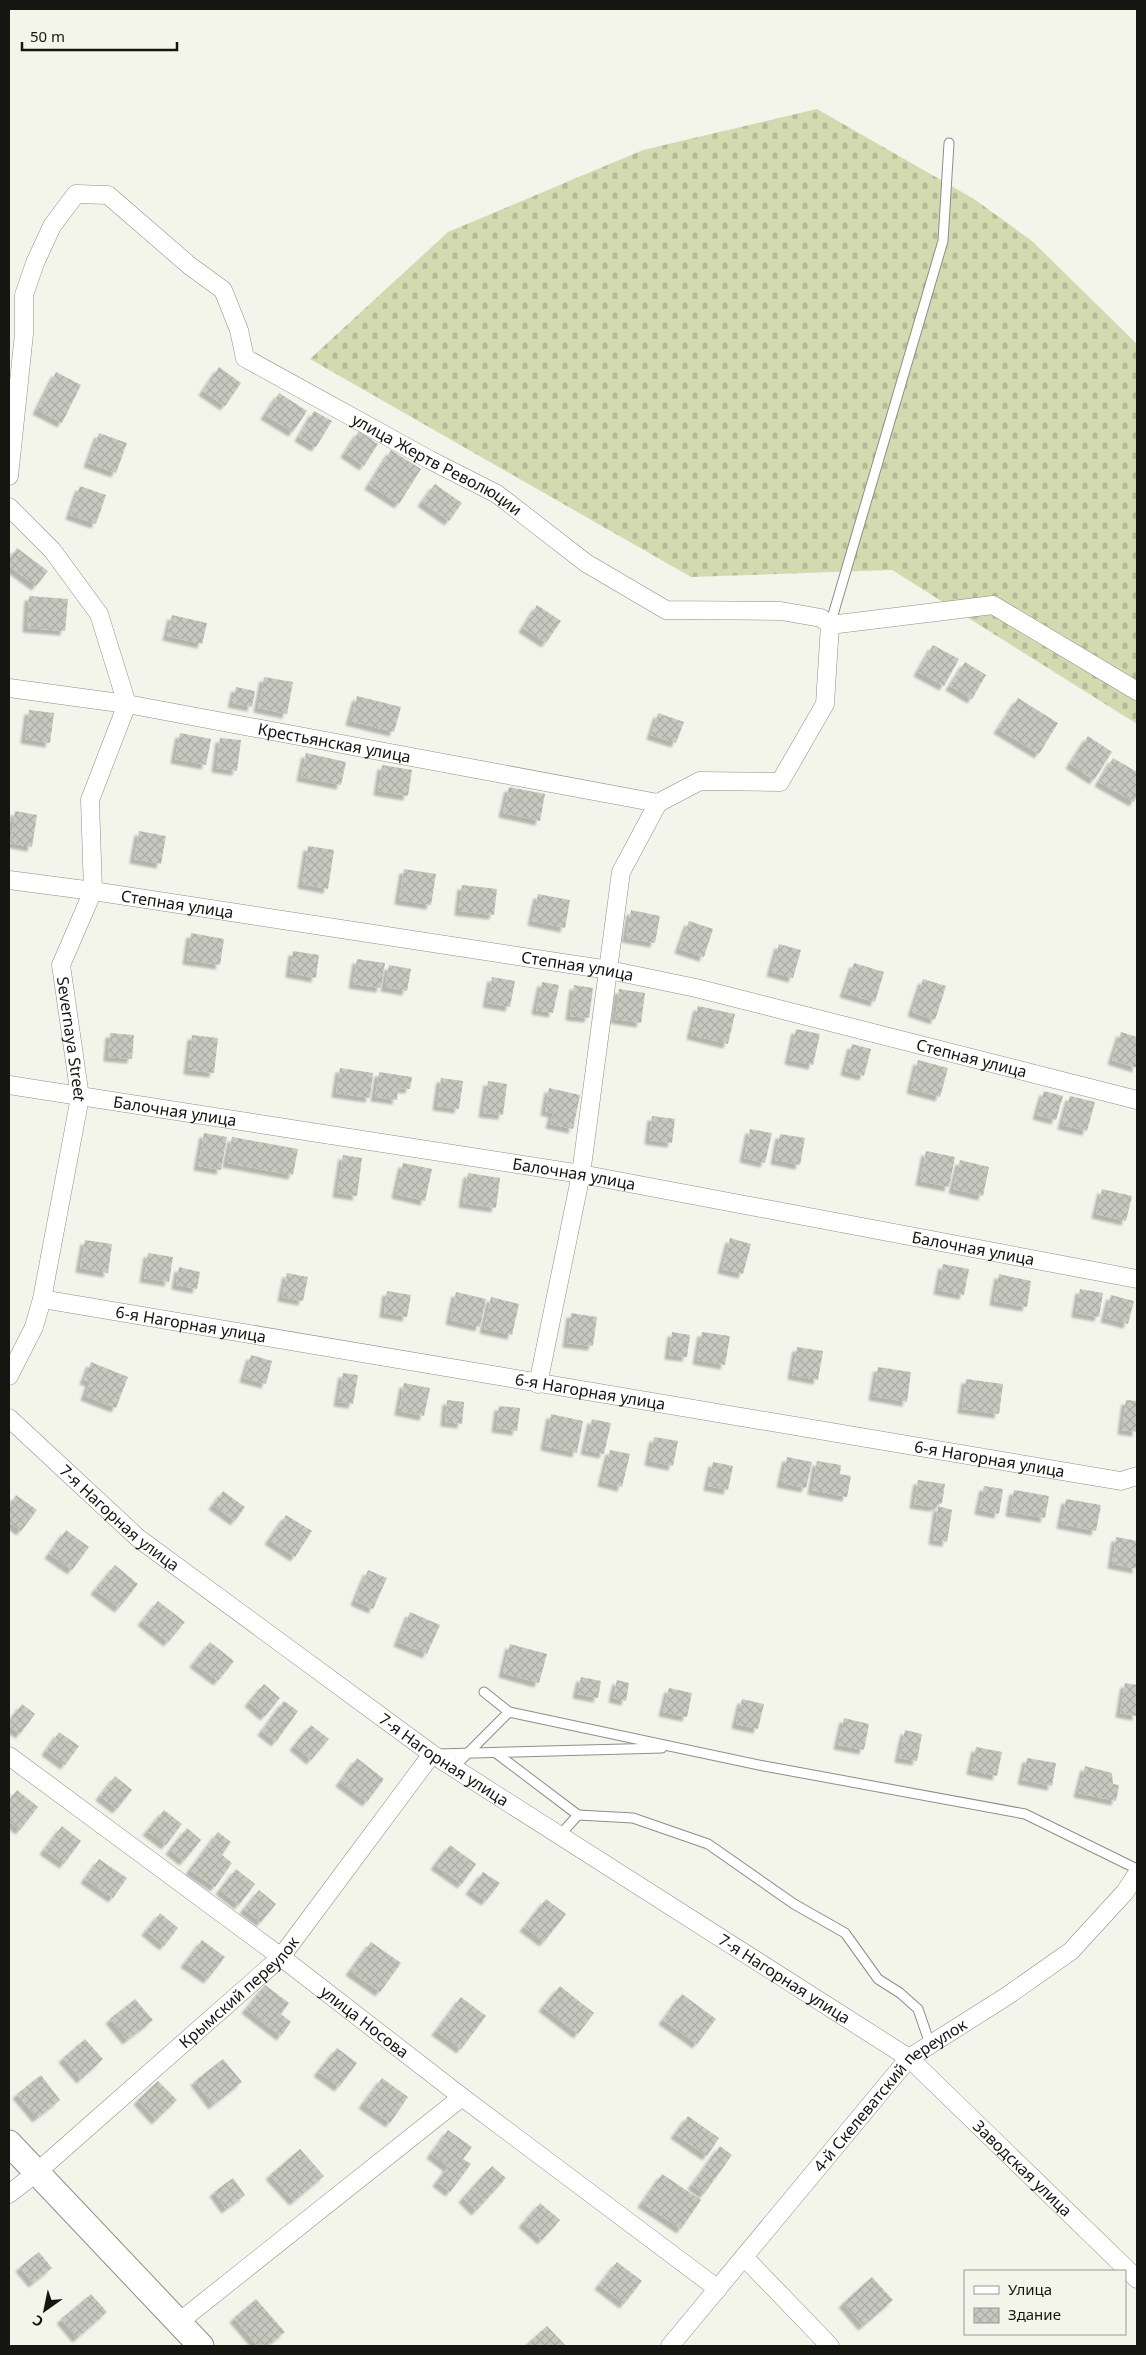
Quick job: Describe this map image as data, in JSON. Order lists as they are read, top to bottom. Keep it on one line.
{"streets":{"street":["улица Жертв Революции","Крестьянская улица","Степная улица","Severnaya Street","Балочная улица","6-я Нагорная улица","7-я Нагорная улица","Крымский переулок","улица Носова","4-й Скелеватский переулок","Заводская улица"]},"crossings":[["Крестьянская улица","Severnaya Street"],["Степная улица","Severnaya Street"],["Severnaya Street","Балочная улица"],["Severnaya Street","6-я Нагорная улица"],["7-я Нагорная улица","Крымский переулок"],["7-я Нагорная улица","4-й Скелеватский переулок"],["7-я Нагорная улица","Заводская улица"],["Крымский переулок","улица Носова"],["улица Носова","4-й Скелеватский переулок"],["4-й Скелеватский переулок","Заводская улица"]],"legend":["Улица","Здание"],"scale_bar":"50 m","north":"bottom left"}
